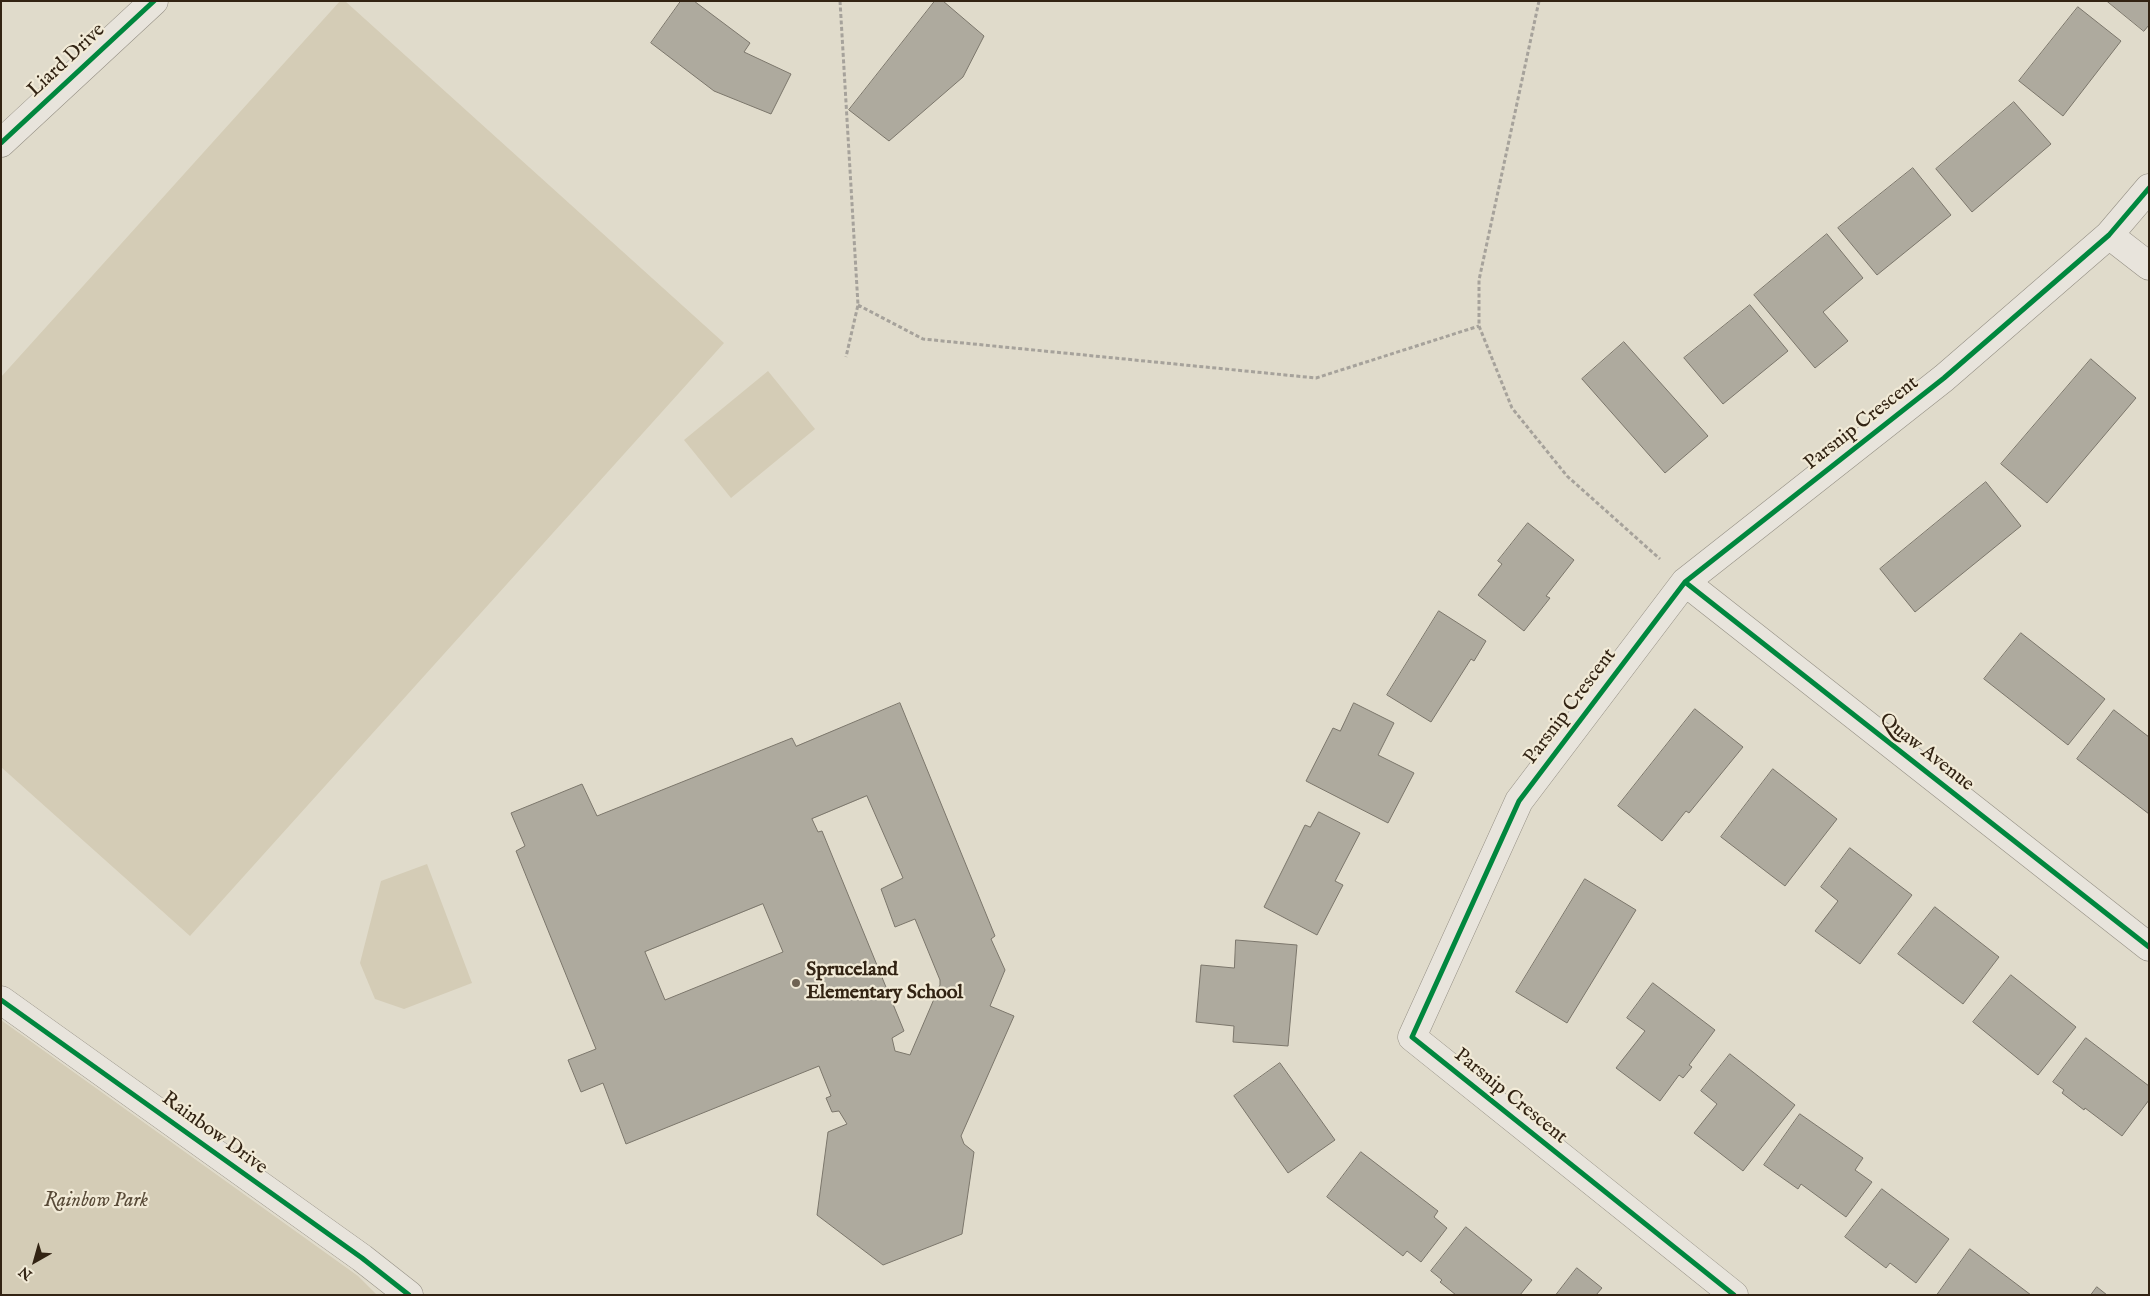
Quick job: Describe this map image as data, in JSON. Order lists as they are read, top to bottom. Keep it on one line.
{"streets":{"street":["Liard Drive","Parsnip Crescent","Quaw Avenue","Rainbow Drive"]},"crossings":[["Parsnip Crescent","Quaw Avenue"]],"parks":["Rainbow Park"],"places":["Spruceland Elementary School"],"north":"bottom left"}
